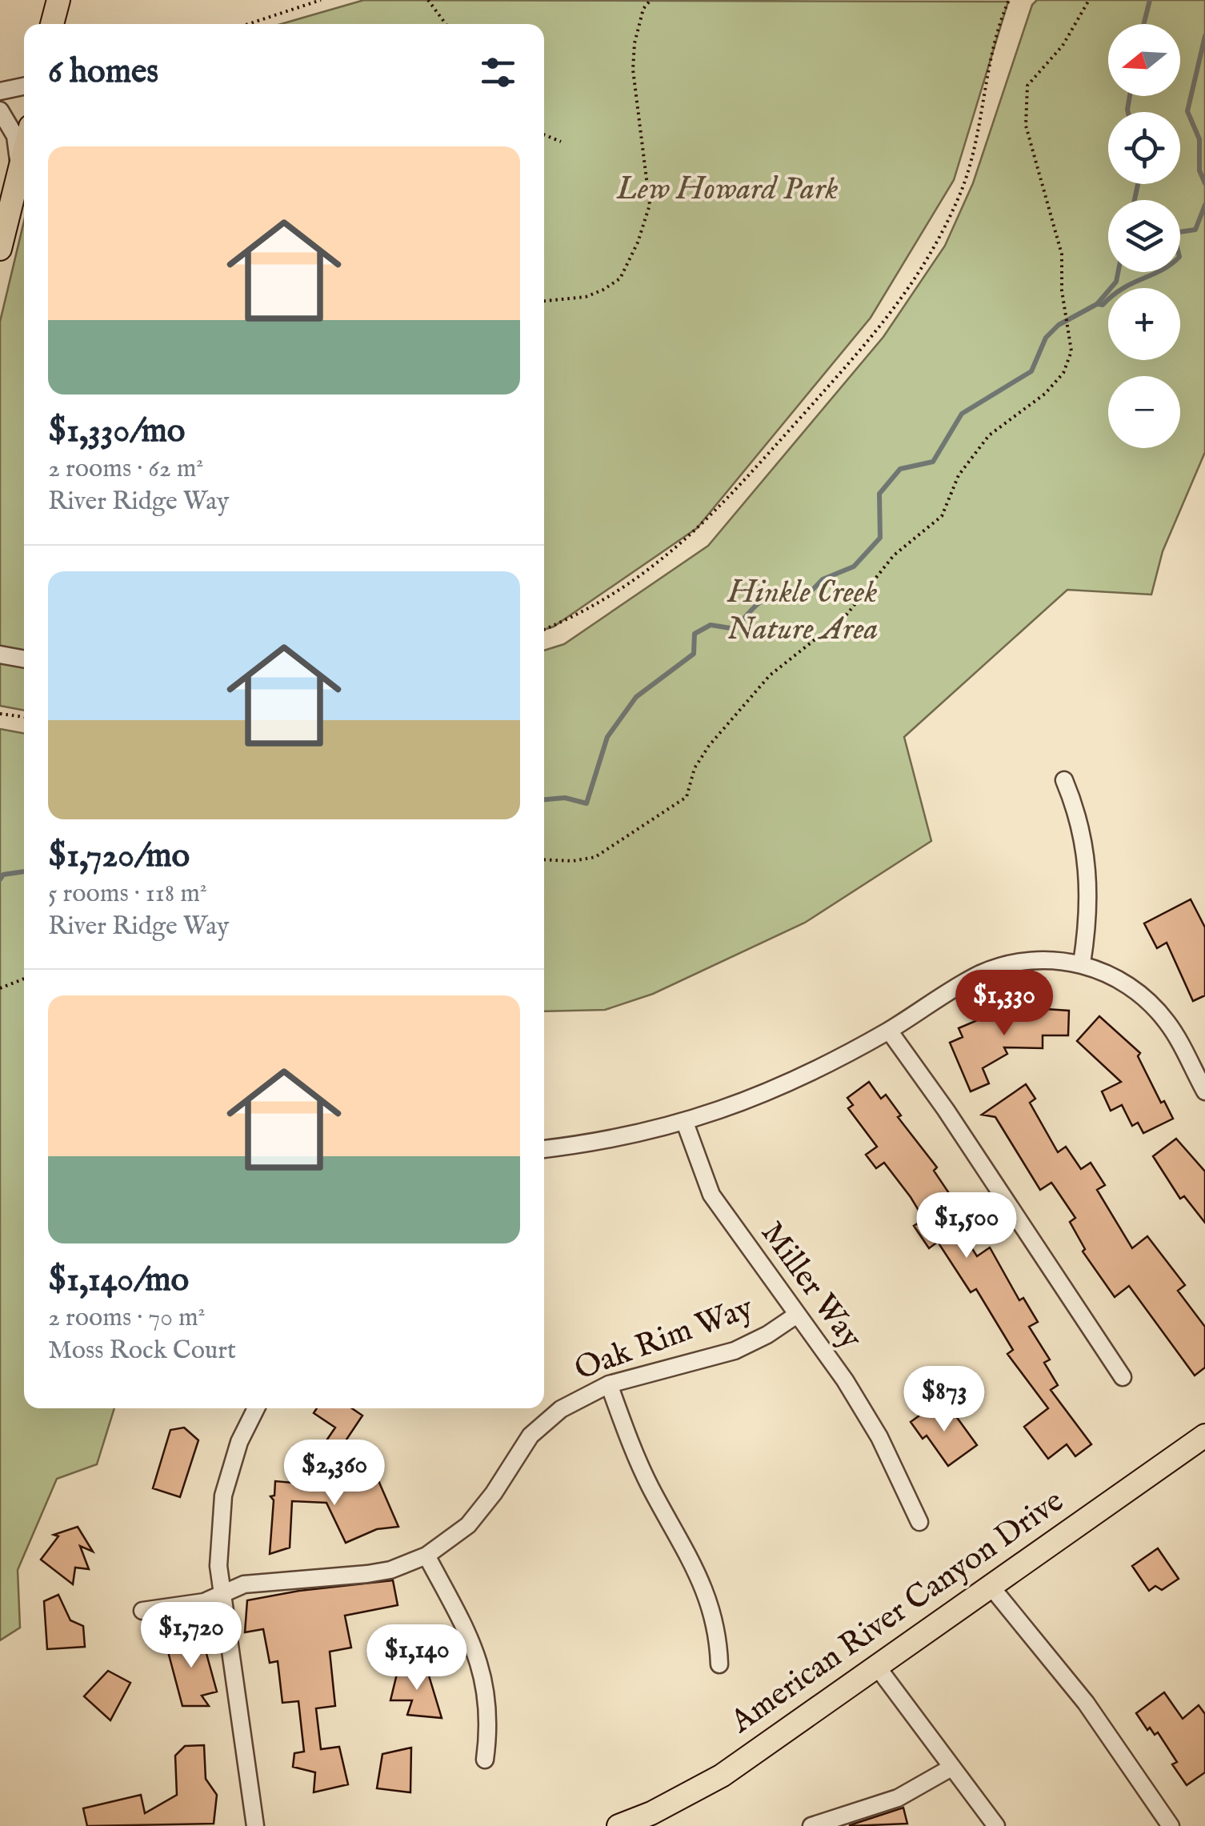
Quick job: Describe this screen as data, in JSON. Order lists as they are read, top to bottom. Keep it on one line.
{"streets":{"main road":["American River Canyon Drive"],"street":["Miller Way","Oak Rim Way"]},"crossings":[["Miller Way","Oak Rim Way"]],"parks":["Lew Howard Park","Hinkle Creek Nature Area"],"north":"left","page":{"map_buttons":["+","−"],"heading":"6 homes","list":[{"name":"$1,330/mo","note":"2 rooms · 62 m² · River Ridge Way"},{"name":"$1,720/mo","note":"5 rooms · 118 m² · River Ridge Way"},{"name":"$1,140/mo","note":"2 rooms · 70 m² · Moss Rock Court"}],"price":["$1,330","$1,500","$873","$2,360","$1,720","$1,140"]}}
